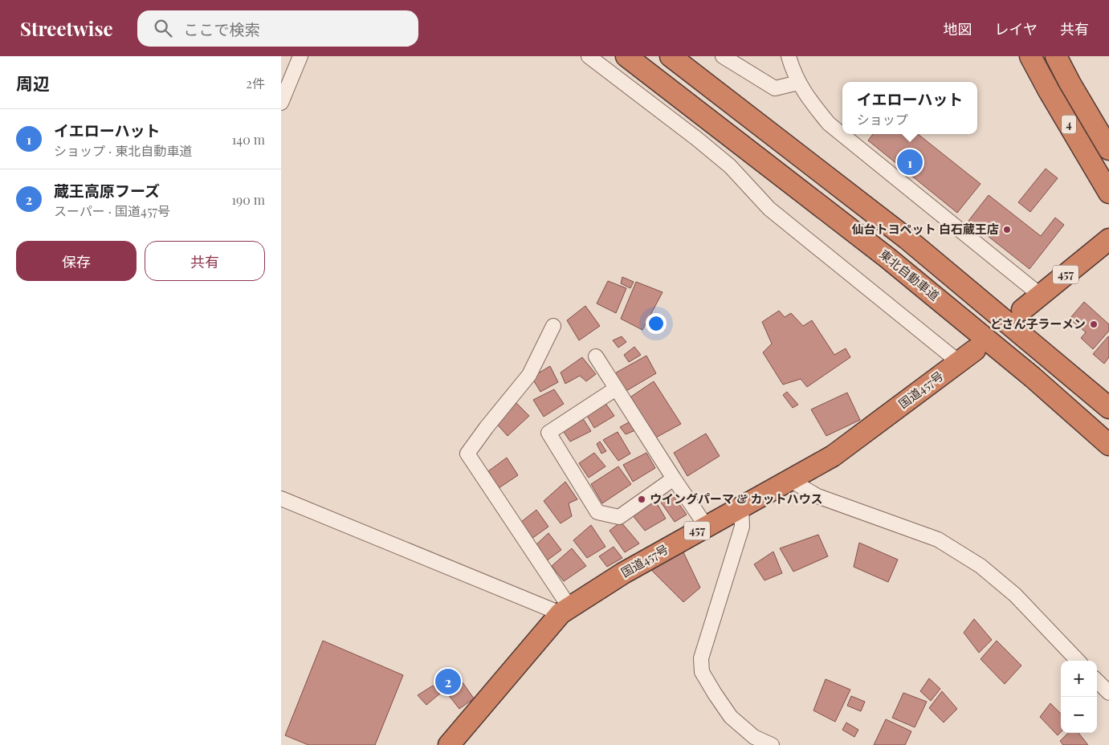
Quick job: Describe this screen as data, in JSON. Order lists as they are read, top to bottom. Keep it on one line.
{"streets":{"highway":["4","457","東北自動車道","国道457号"]},"places":["仙台トヨペット 白石蔵王店","どさん子ラーメン","ウイングパーマ & カットハウス"],"page":{"header":"Streetwise","search":"ここで検索","nav":["地図","レイヤ","共有"],"heading":["周辺","2件"],"popup":["イエローハット","ショップ"],"list":[{"mark":"1","name":"イエローハット","note":"ショップ · 東北自動車道","value":"140 m"},{"mark":"2","name":"蔵王高原フーズ","note":"スーパー · 国道457号","value":"190 m"}],"pins":["1","2"],"buttons":["保存","共有"],"map_buttons":["+","−"]}}
